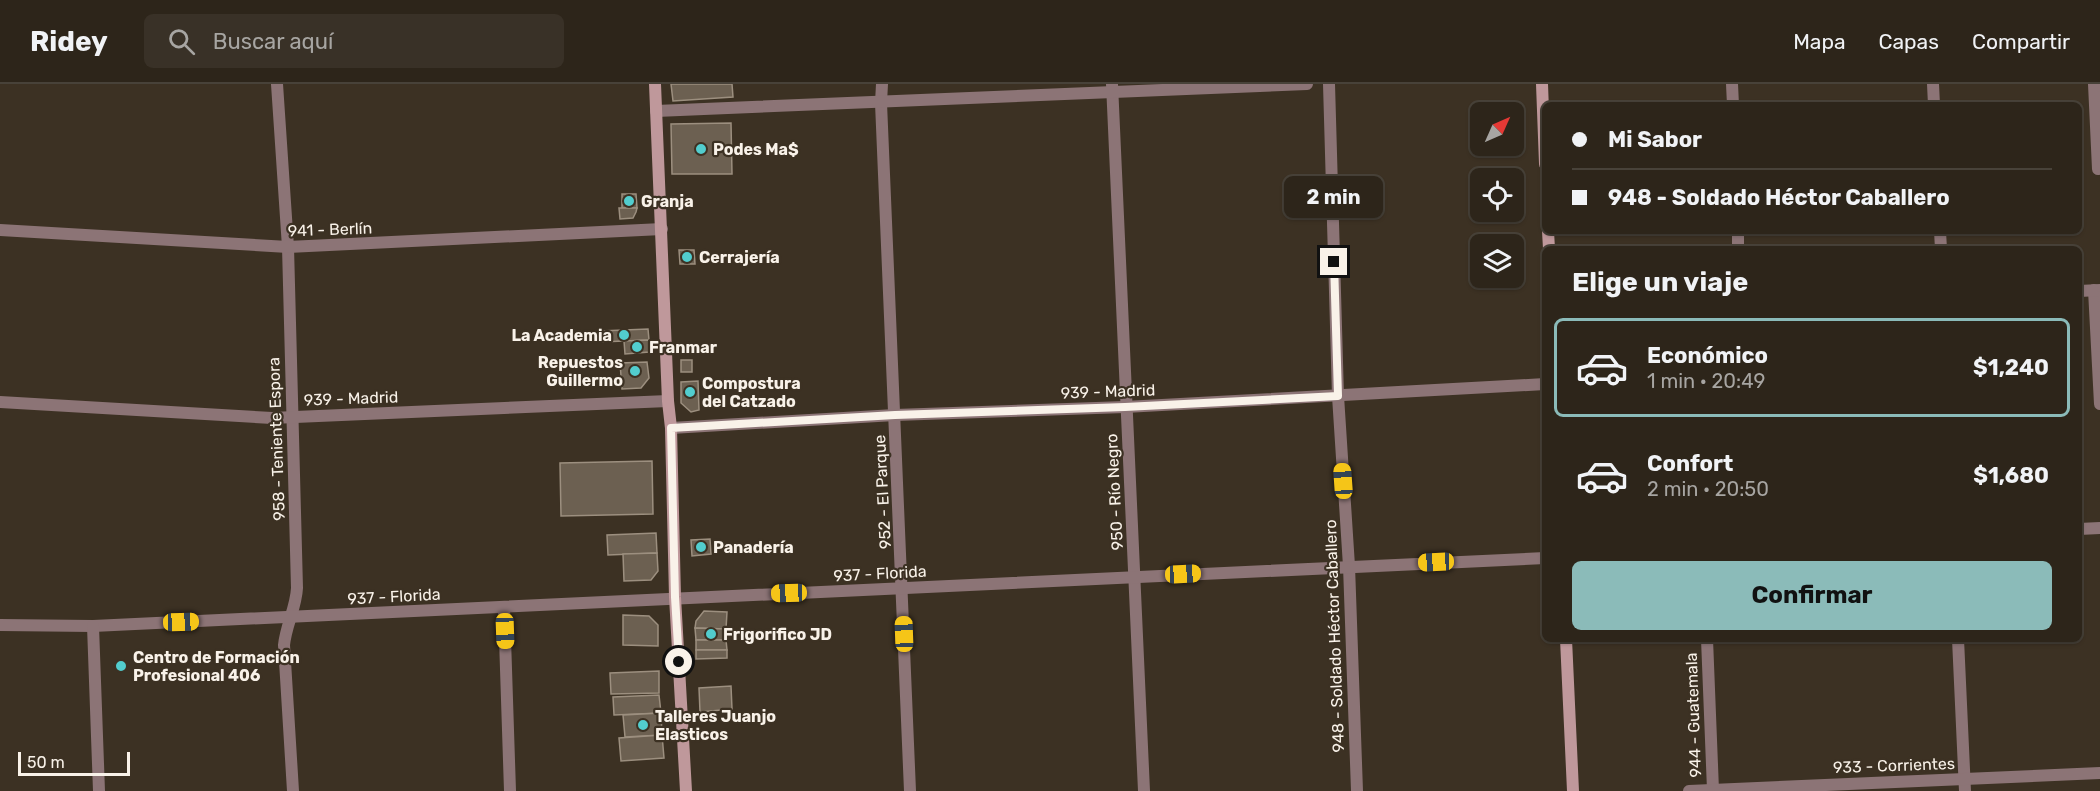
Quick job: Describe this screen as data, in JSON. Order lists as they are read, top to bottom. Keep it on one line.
{"streets":{"street":["941 - Berlín","939 - Madrid","958 - Teniente Espora","952 - El Parque","950 - Río Negro","937 - Florida","948 - Soldado Héctor Caballero","944 - Guatemala","933 - Corrientes"]},"crossings":[["941 - Berlín","958 - Teniente Espora"],["939 - Madrid","958 - Teniente Espora"],["939 - Madrid","952 - El Parque"],["939 - Madrid","950 - Río Negro"],["939 - Madrid","948 - Soldado Héctor Caballero"],["958 - Teniente Espora","937 - Florida"],["952 - El Parque","937 - Florida"],["950 - Río Negro","937 - Florida"],["937 - Florida","948 - Soldado Héctor Caballero"],["944 - Guatemala","933 - Corrientes"]],"places":["Podes Ma$","Granja","Cerrajería","La Academia","Franmar","Repuestos Guillermo","Compostura del Catzado","Panadería","Frigorifico JD","Centro de Formación Profesional 406","Talleres Juanjo Elasticos"],"scale_bar":"50 m","north":"top right","page":{"header":"Ridey","search":"Buscar aquí","nav":["Mapa","Capas","Compartir"],"banner":["Mi Sabor","948 - Soldado Héctor Caballero"],"bubble":"2 min","heading":"Elige un viaje","list":[{"name":"Económico","note":"1 min · 20:49","value":"$1,240"},{"name":"Confort","note":"2 min · 20:50","value":"$1,680"}],"buttons":"Confirmar","scale":"50 m"}}
